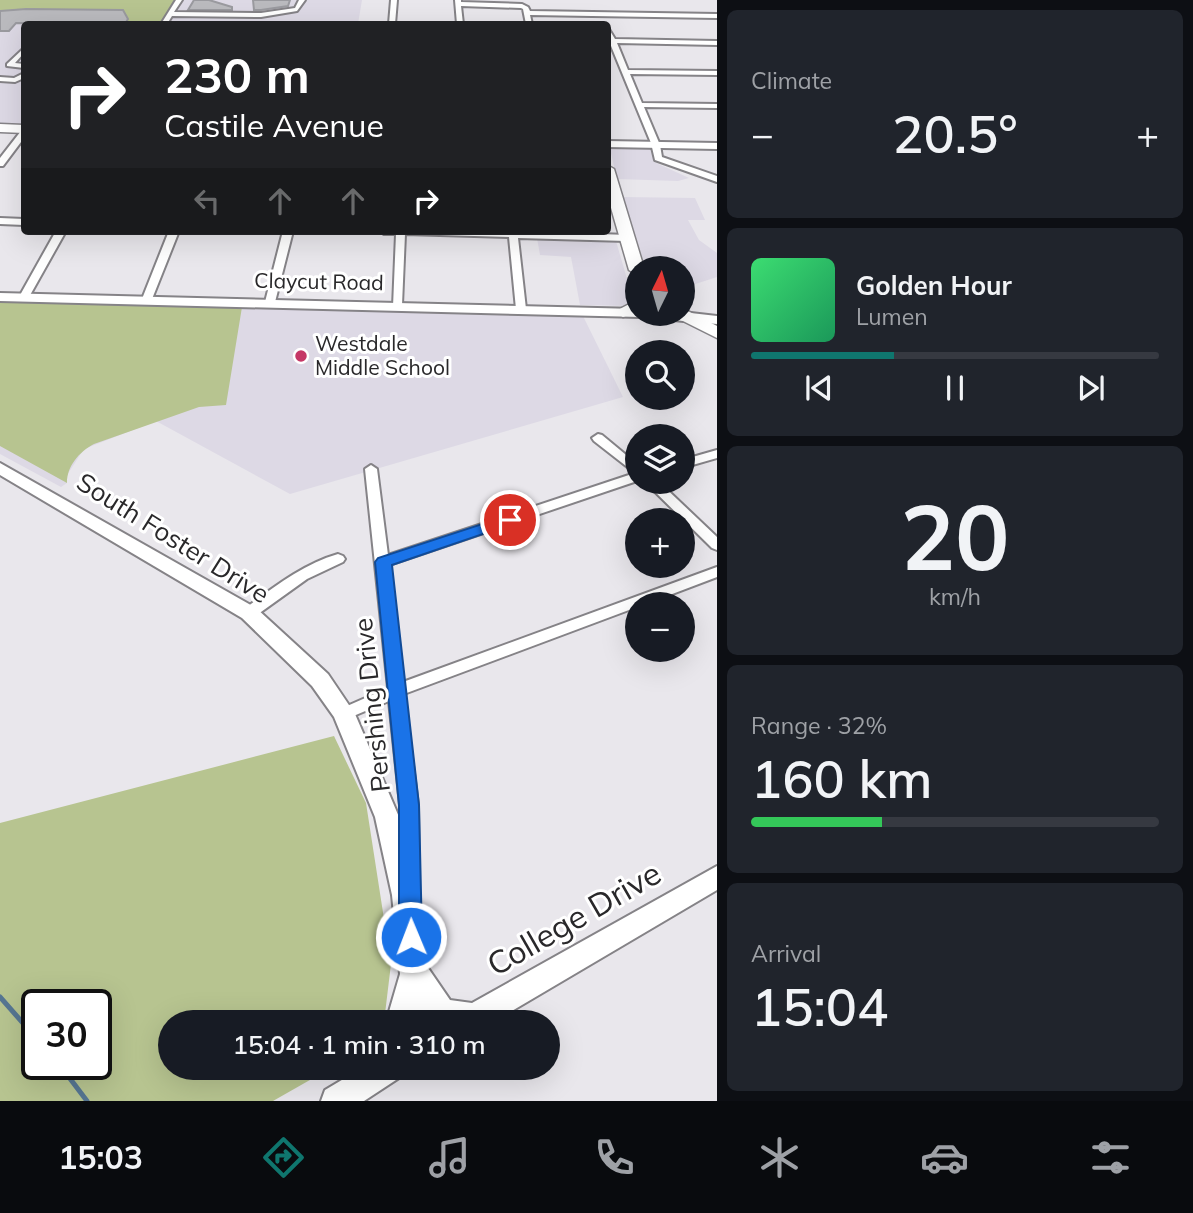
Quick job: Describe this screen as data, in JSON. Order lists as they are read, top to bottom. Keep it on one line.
{"streets":{"street":["Claycut Road","South Foster Drive","Pershing Drive","College Drive"]},"crossings":[["South Foster Drive","Pershing Drive"]],"places":["Westdale Middle School"],"north":"top","page":{"tile":["Climate",["20","km/h"],["Range · 32%","160 km"],["Arrival","15:04"]],"turn":["230 m","Castile Avenue"],"heat":["−","20.5°","+"],"map_buttons":["+","−"],"song":["Golden Hour","Lumen"],"limit":"30","trip":"15:04 · 1 min · 310 m","tabs":"15:03"}}
